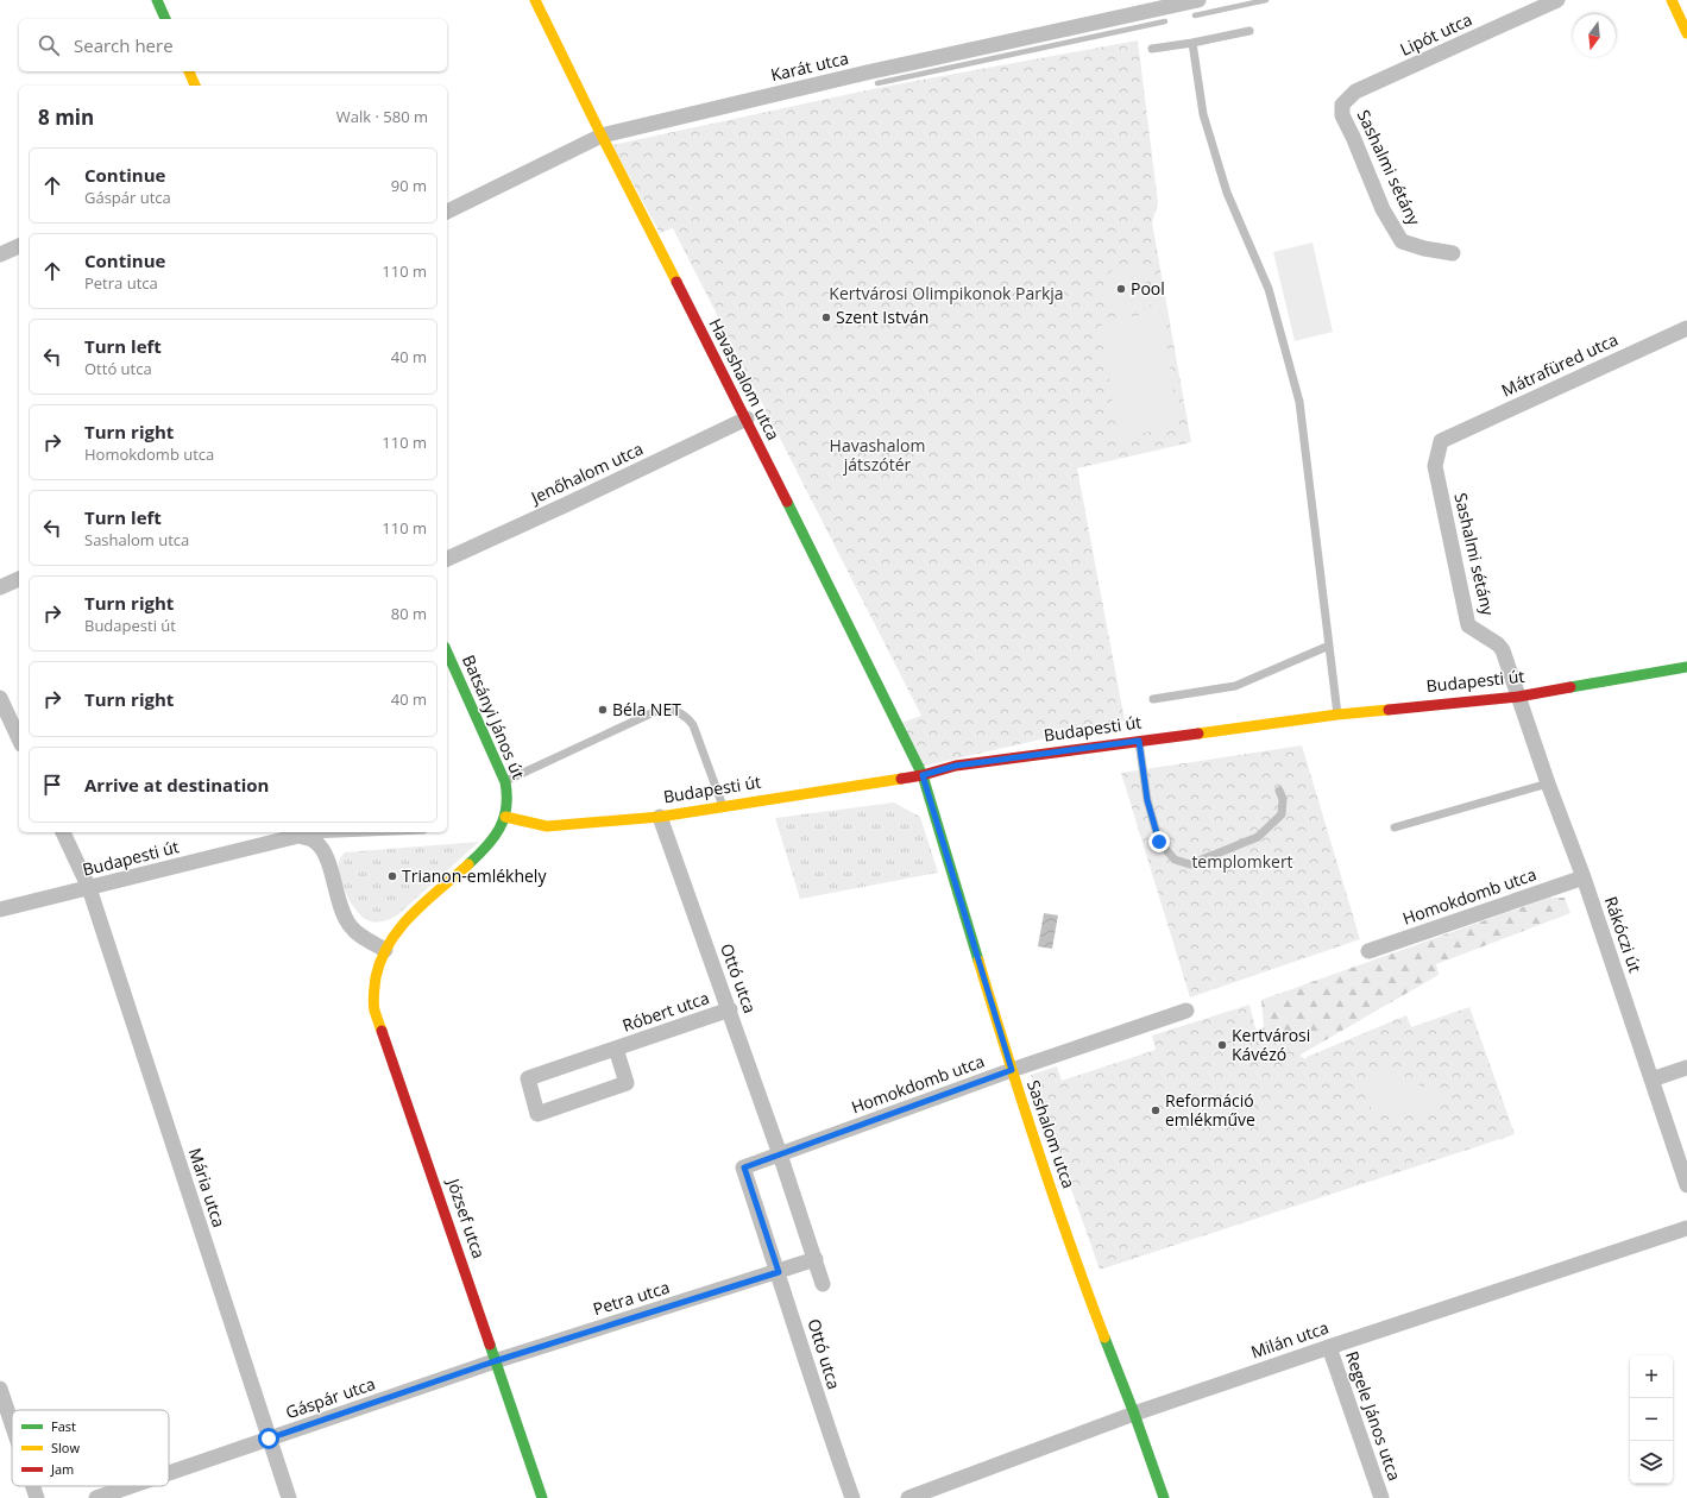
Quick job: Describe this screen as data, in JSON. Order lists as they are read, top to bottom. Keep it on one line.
{"streets":{"street":["Lipót utca","Karát utca","Sashalmi sétány","Mátrafüred utca","Havashalom utca","Jenőhalom utca","Budapesti út","Batsányi János út","Homokdomb utca","Rákóczi út","Ottó utca","Róbert utca","Sashalom utca","Mária utca","József utca","Petra utca","Milán utca","Gáspár utca","Regele János utca"]},"crossings":[["Lipót utca","Sashalmi sétány"],["Karát utca","Havashalom utca"],["Sashalmi sétány","Mátrafüred utca"],["Sashalmi sétány","Budapesti út"],["Sashalmi sétány","Rákóczi út"],["Havashalom utca","Jenőhalom utca"],["Havashalom utca","Budapesti út"],["Havashalom utca","Sashalom utca"],["Budapesti út","Batsányi János út"],["Budapesti út","Rákóczi út"],["Budapesti út","Ottó utca"],["Budapesti út","Sashalom utca"],["Budapesti út","Mária utca"],["Budapesti út","József utca"],["Batsányi János út","József utca"],["Homokdomb utca","Rákóczi út"],["Homokdomb utca","Ottó utca"],["Homokdomb utca","Sashalom utca"],["Ottó utca","Róbert utca"],["Ottó utca","Petra utca"],["Sashalom utca","Milán utca"],["Mária utca","Gáspár utca"],["József utca","Petra utca"],["József utca","Gáspár utca"],["Petra utca","Gáspár utca"],["Milán utca","Regele János utca"]],"parks":["Kertvárosi Olimpikonok Parkja","Havashalom játszótér","templomkert"],"places":["Pool","Szent István","Béla NET","Trianon-emlékhely","Kertvárosi Kávézó","Reformáció emlékműve"],"legend":["Fast","Slow","Jam"],"north":"bottom","page":{"search":"Search here","heading":["8 min","Walk · 580 m"],"list":[["Continue","Gáspár utca","90 m"],["Continue","Petra utca","110 m"],["Turn left","Ottó utca","40 m"],["Turn right","Homokdomb utca","110 m"],["Turn left","Sashalom utca","110 m"],["Turn right","Budapesti út","80 m"],["Turn right","40 m"],"Arrive at destination"],"map_buttons":["+","−"]}}
